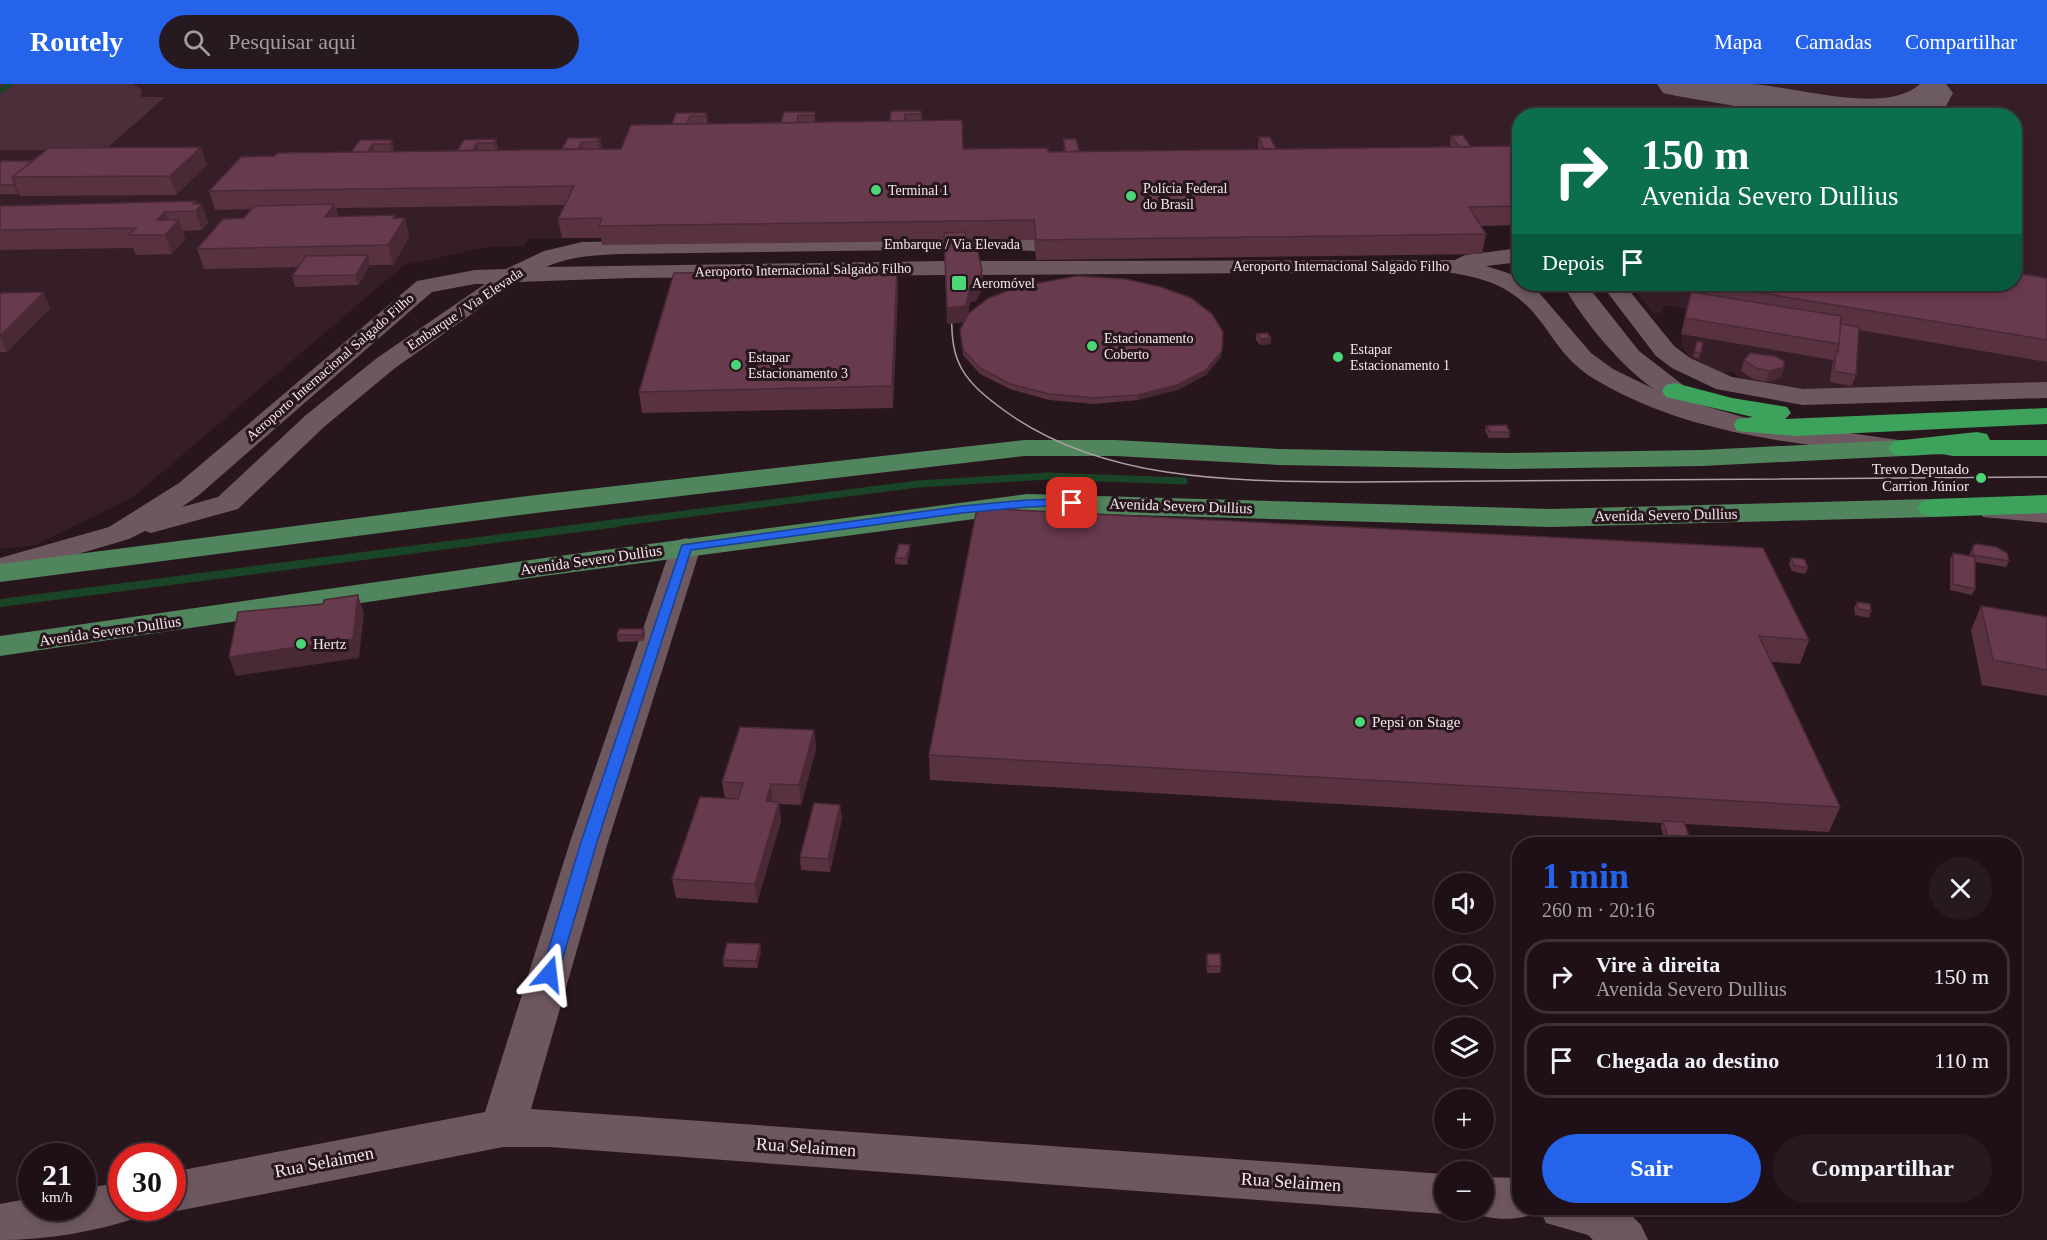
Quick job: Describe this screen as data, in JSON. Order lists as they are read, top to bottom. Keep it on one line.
{"streets":{"main road":["Avenida Severo Dullius"],"street":["Embarque / Via Elevada","Aeroporto Internacional Salgado Filho","Rua Selaimen"]},"crossings":[["Embarque / Via Elevada","Aeroporto Internacional Salgado Filho"]],"places":{"other":["Terminal 1","Polícia Federal do Brasil","Estacionamento Coberto","Estapar Estacionamento 1","Estapar Estacionamento 3","Trevo Deputado Carrion Júnior","Hertz","Pepsi on Stage"],"transit":["Aeromóvel"]},"page":{"header":"Routely","search":"Pesquisar aqui","nav":["Mapa","Camadas","Compartilhar"],"turn":["150 m","Avenida Severo Dullius"],"then":"Depois","heading":["1 min","260 m · 20:16"],"map_buttons":["+","−"],"list":[{"name":"Vire à direita","note":"Avenida Severo Dullius","value":"150 m"},{"name":"Chegada ao destino","value":"110 m"}],"buttons":["Sair","Compartilhar"],"speed":"21 km/h","limit":"30"}}
